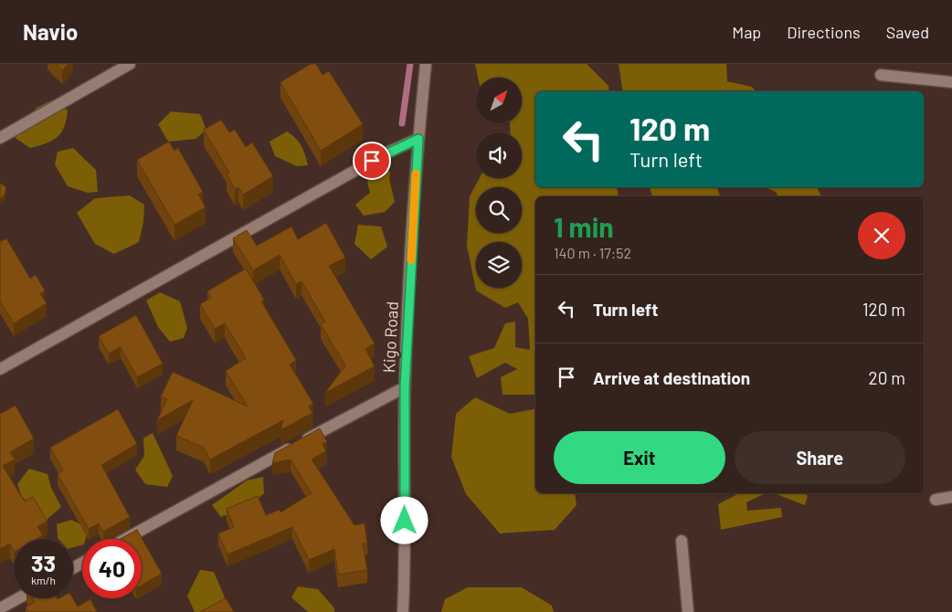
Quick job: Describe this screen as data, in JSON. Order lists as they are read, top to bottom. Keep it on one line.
{"streets":{"street":["Kigo Road"]},"north":"top right","page":{"header":"Navio","nav":["Map","Directions","Saved"],"turn":["120 m","Turn left"],"heading":["1 min","140 m · 17:52"],"list":[{"name":"Turn left","value":"120 m"},{"name":"Arrive at destination","value":"20 m"}],"buttons":["Exit","Share"],"speed":"33 km/h","limit":"40"}}
